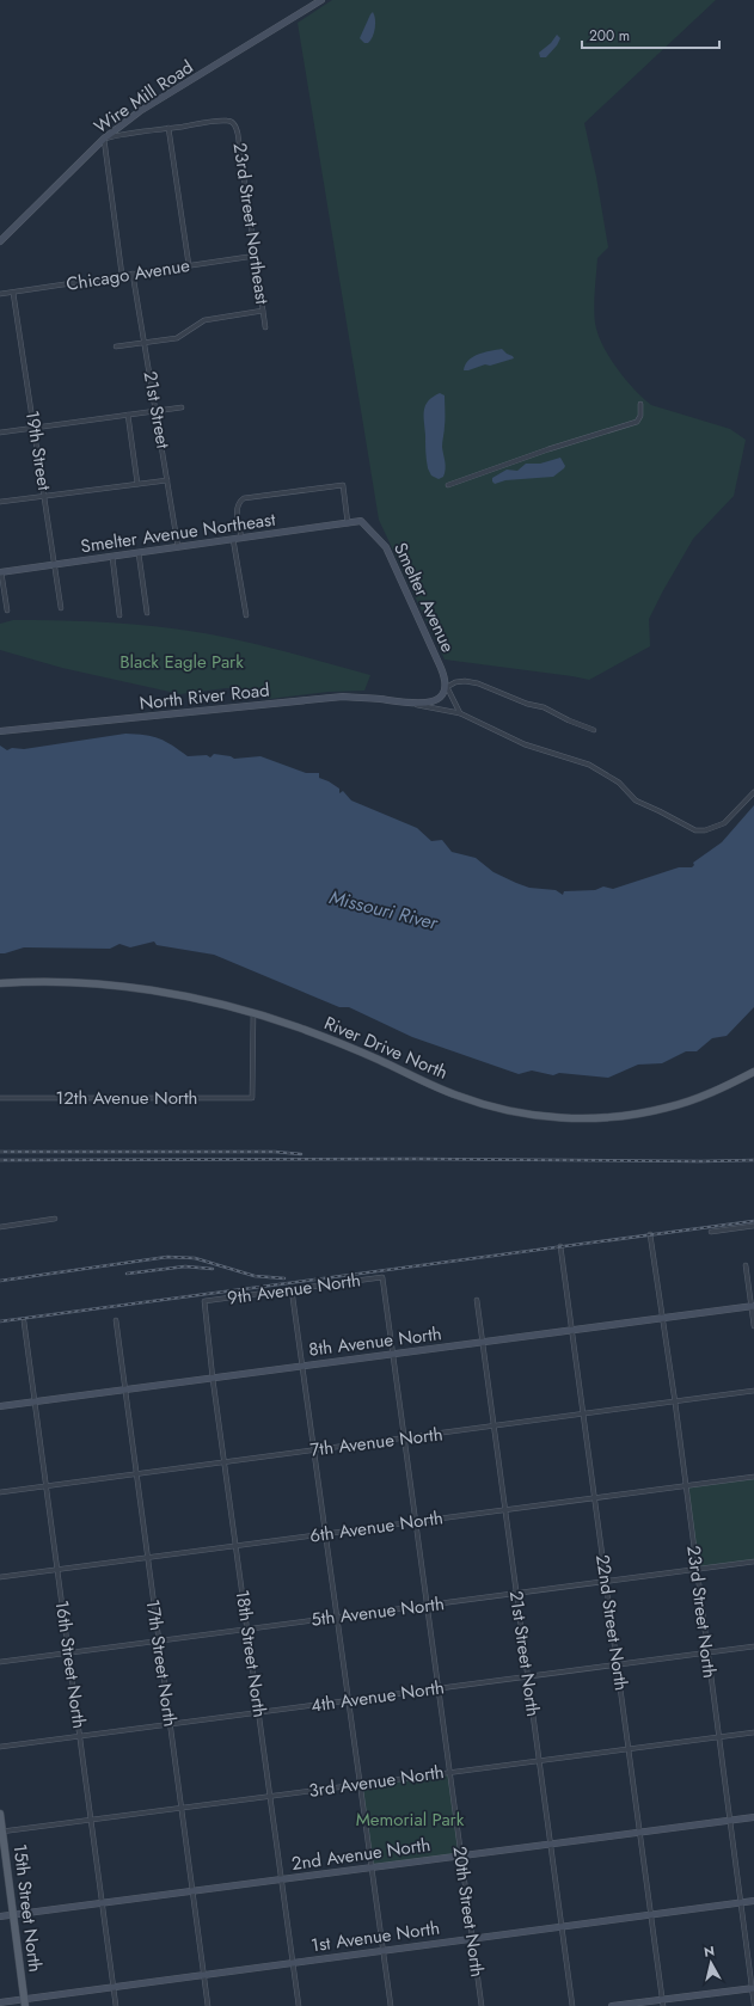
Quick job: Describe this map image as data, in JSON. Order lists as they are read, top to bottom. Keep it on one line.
{"streets":{"main road":["River Drive North","15th Street North"],"street":["Wire Mill Road","23rd Street Northeast","Chicago Avenue","21st Street","19th Street","Smelter Avenue Northeast","Smelter Avenue","North River Road","12th Avenue North","9th Avenue North","8th Avenue North","7th Avenue North","6th Avenue North","5th Avenue North","23rd Street North","22nd Street North","18th Street North","21st Street North","17th Street North","16th Street North","4th Avenue North","3rd Avenue North","2nd Avenue North","20th Street North","1st Avenue North"]},"crossings":[["23rd Street Northeast","Chicago Avenue"],["Chicago Avenue","21st Street"],["Chicago Avenue","19th Street"],["21st Street","Smelter Avenue Northeast"],["19th Street","Smelter Avenue Northeast"],["Smelter Avenue Northeast","Smelter Avenue"],["Smelter Avenue","North River Road"],["River Drive North","12th Avenue North"],["9th Avenue North","18th Street North"],["9th Avenue North","20th Street North"],["8th Avenue North","23rd Street North"],["8th Avenue North","22nd Street North"],["8th Avenue North","18th Street North"],["8th Avenue North","21st Street North"],["8th Avenue North","17th Street North"],["8th Avenue North","16th Street North"],["8th Avenue North","20th Street North"],["7th Avenue North","23rd Street North"],["7th Avenue North","22nd Street North"],["7th Avenue North","18th Street North"],["7th Avenue North","21st Street North"],["7th Avenue North","17th Street North"],["7th Avenue North","16th Street North"],["7th Avenue North","20th Street North"],["6th Avenue North","23rd Street North"],["6th Avenue North","22nd Street North"],["6th Avenue North","18th Street North"],["6th Avenue North","21st Street North"],["6th Avenue North","17th Street North"],["6th Avenue North","16th Street North"],["6th Avenue North","20th Street North"],["5th Avenue North","23rd Street North"],["5th Avenue North","22nd Street North"],["5th Avenue North","18th Street North"],["5th Avenue North","21st Street North"],["5th Avenue North","17th Street North"],["5th Avenue North","16th Street North"],["5th Avenue North","20th Street North"],["23rd Street North","4th Avenue North"],["23rd Street North","3rd Avenue North"],["23rd Street North","2nd Avenue North"],["23rd Street North","1st Avenue North"],["22nd Street North","4th Avenue North"],["22nd Street North","3rd Avenue North"],["22nd Street North","2nd Avenue North"],["22nd Street North","1st Avenue North"],["18th Street North","4th Avenue North"],["18th Street North","3rd Avenue North"],["18th Street North","2nd Avenue North"],["18th Street North","1st Avenue North"],["21st Street North","4th Avenue North"],["21st Street North","3rd Avenue North"],["21st Street North","2nd Avenue North"],["21st Street North","1st Avenue North"],["17th Street North","4th Avenue North"],["17th Street North","3rd Avenue North"],["17th Street North","2nd Avenue North"],["17th Street North","1st Avenue North"],["16th Street North","4th Avenue North"],["16th Street North","3rd Avenue North"],["16th Street North","2nd Avenue North"],["16th Street North","1st Avenue North"],["4th Avenue North","20th Street North"],["3rd Avenue North","15th Street North"],["3rd Avenue North","20th Street North"],["2nd Avenue North","15th Street North"],["2nd Avenue North","20th Street North"],["15th Street North","1st Avenue North"],["20th Street North","1st Avenue North"]],"water":["Missouri River"],"parks":["Black Eagle Park","Memorial Park"],"scale_bar":"200 m","north":"top"}
